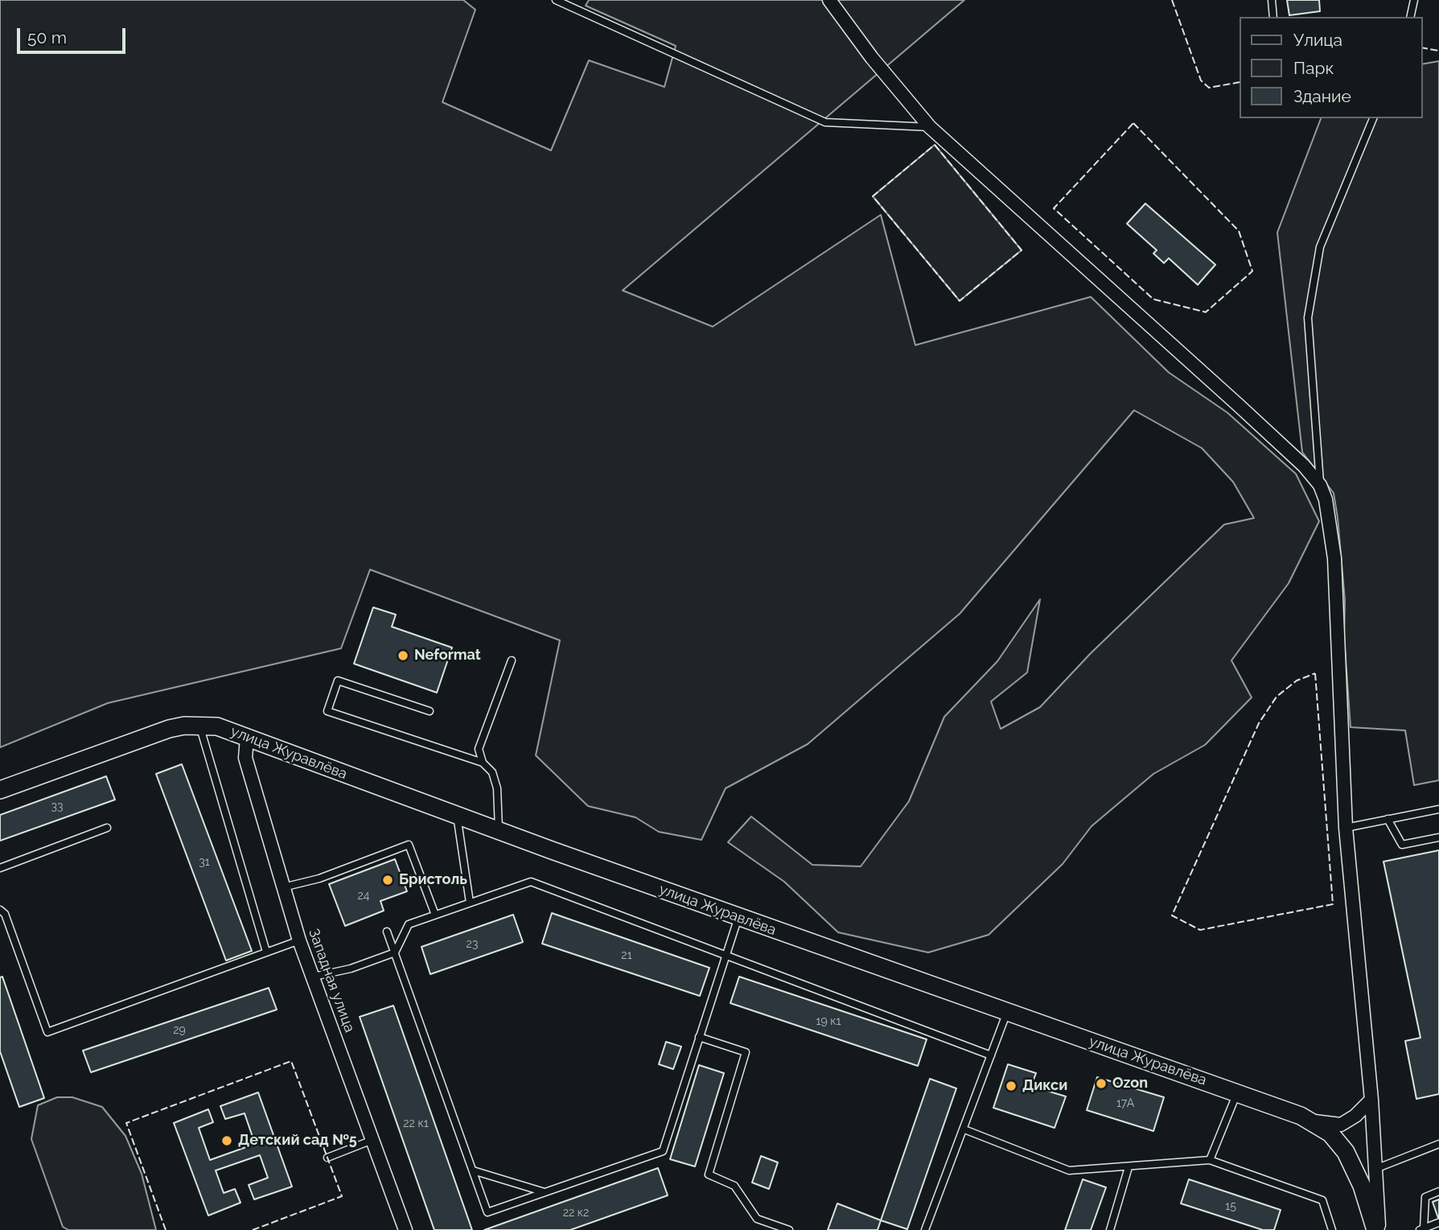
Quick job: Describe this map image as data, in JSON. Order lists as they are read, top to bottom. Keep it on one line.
{"streets":{"street":["улица Журавлёва","Западная улица"]},"crossings":[["улица Журавлёва","Западная улица"]],"places":["Neformat","Бристоль","Ozon","Дикси","Детский сад №5"],"house_numbers":["33","31","24","23","21","19 к1","29","17А","22 к1","15","22 к2"],"legend":["Улица","Парк","Здание"],"scale_bar":"50 m"}
